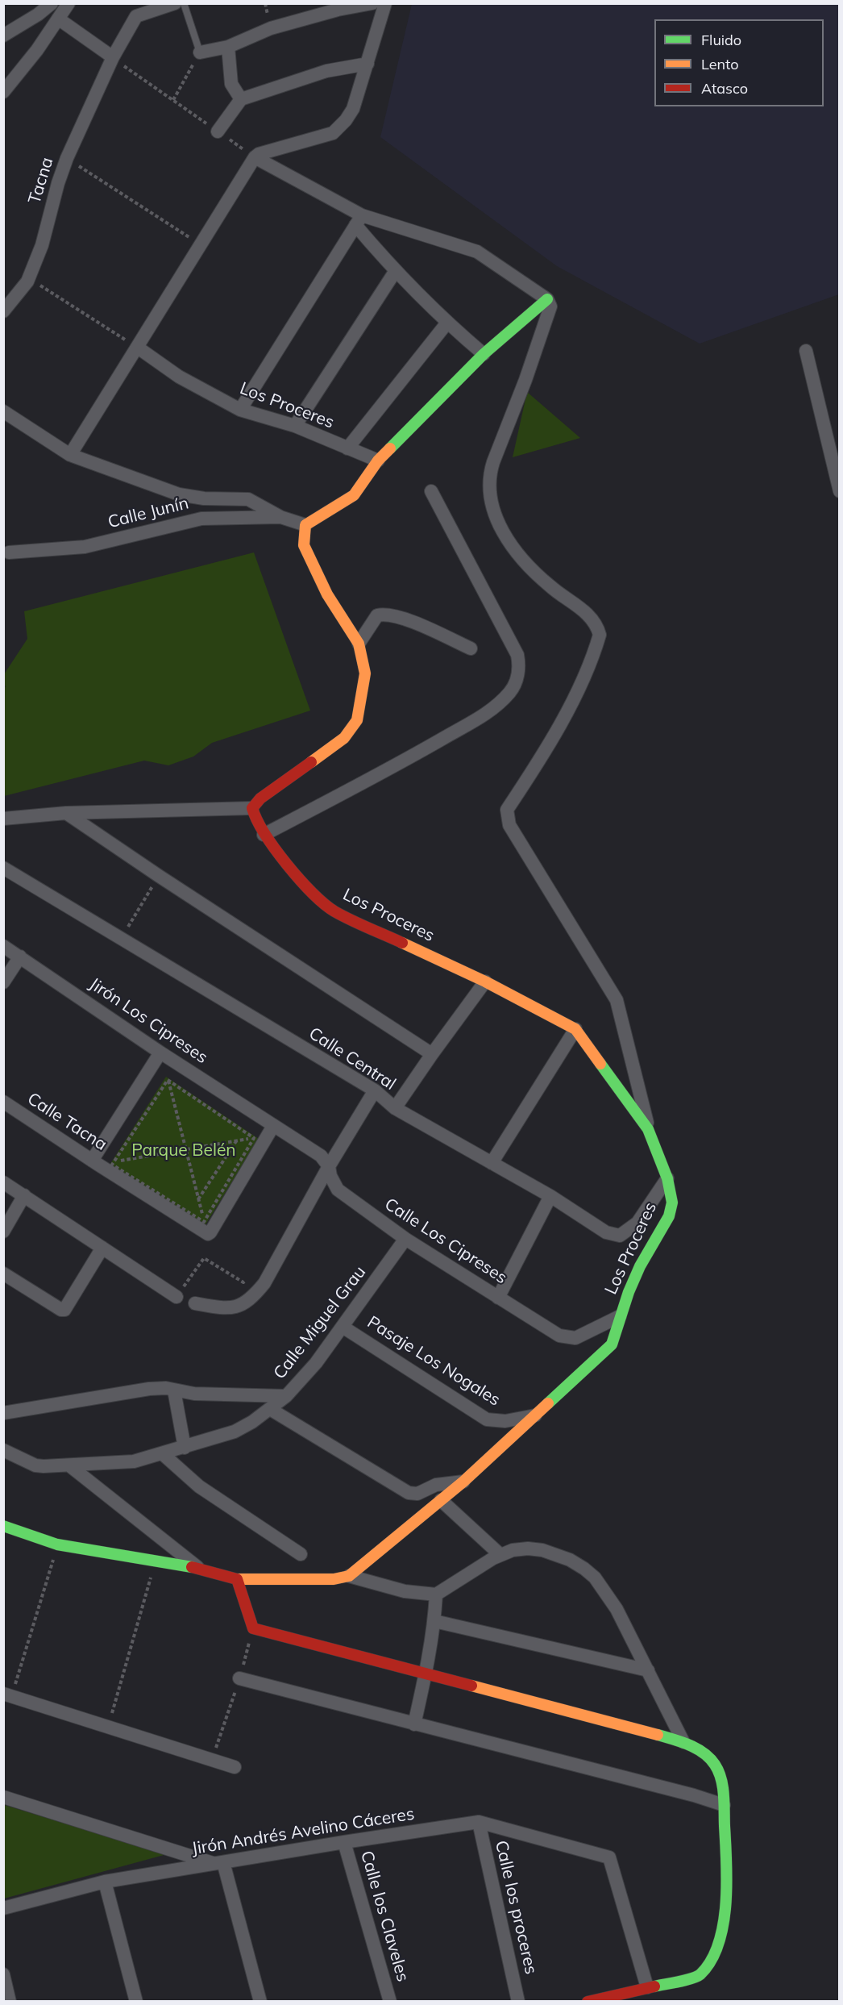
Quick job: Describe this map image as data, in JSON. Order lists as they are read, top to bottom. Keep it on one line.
{"streets":{"street":["Tacna","Los Proceres","Calle Junín","Jirón Los Cipreses","Calle Central","Calle Tacna","Calle Los Cipreses","Calle Miguel Grau","Pasaje Los Nogales","Jirón Andrés Avelino Cáceres","Calle los proceres","Calle los Claveles"]},"crossings":[["Los Proceres","Calle Central"],["Los Proceres","Calle Los Cipreses"],["Los Proceres","Pasaje Los Nogales"],["Jirón Los Cipreses","Calle Los Cipreses"],["Calle Los Cipreses","Calle Miguel Grau"],["Calle Miguel Grau","Pasaje Los Nogales"],["Jirón Andrés Avelino Cáceres","Calle los proceres"],["Jirón Andrés Avelino Cáceres","Calle los Claveles"]],"parks":["Parque Belén"],"legend":["Fluido","Lento","Atasco"]}
